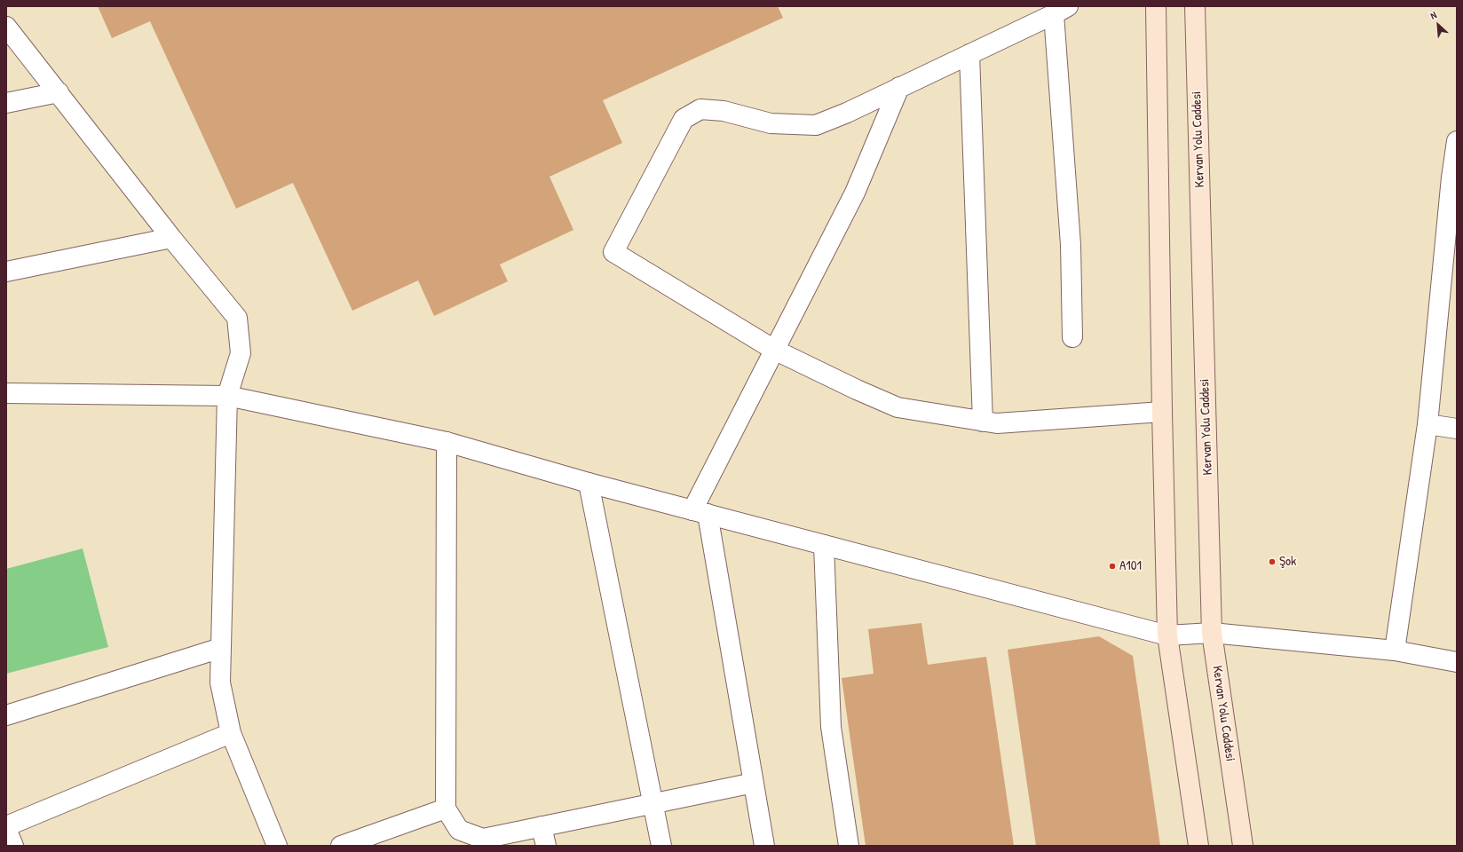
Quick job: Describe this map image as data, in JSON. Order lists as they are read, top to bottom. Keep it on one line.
{"streets":{"main road":["Kervan Yolu Caddesi"]},"places":["Şok","A101"],"north":"top left"}
